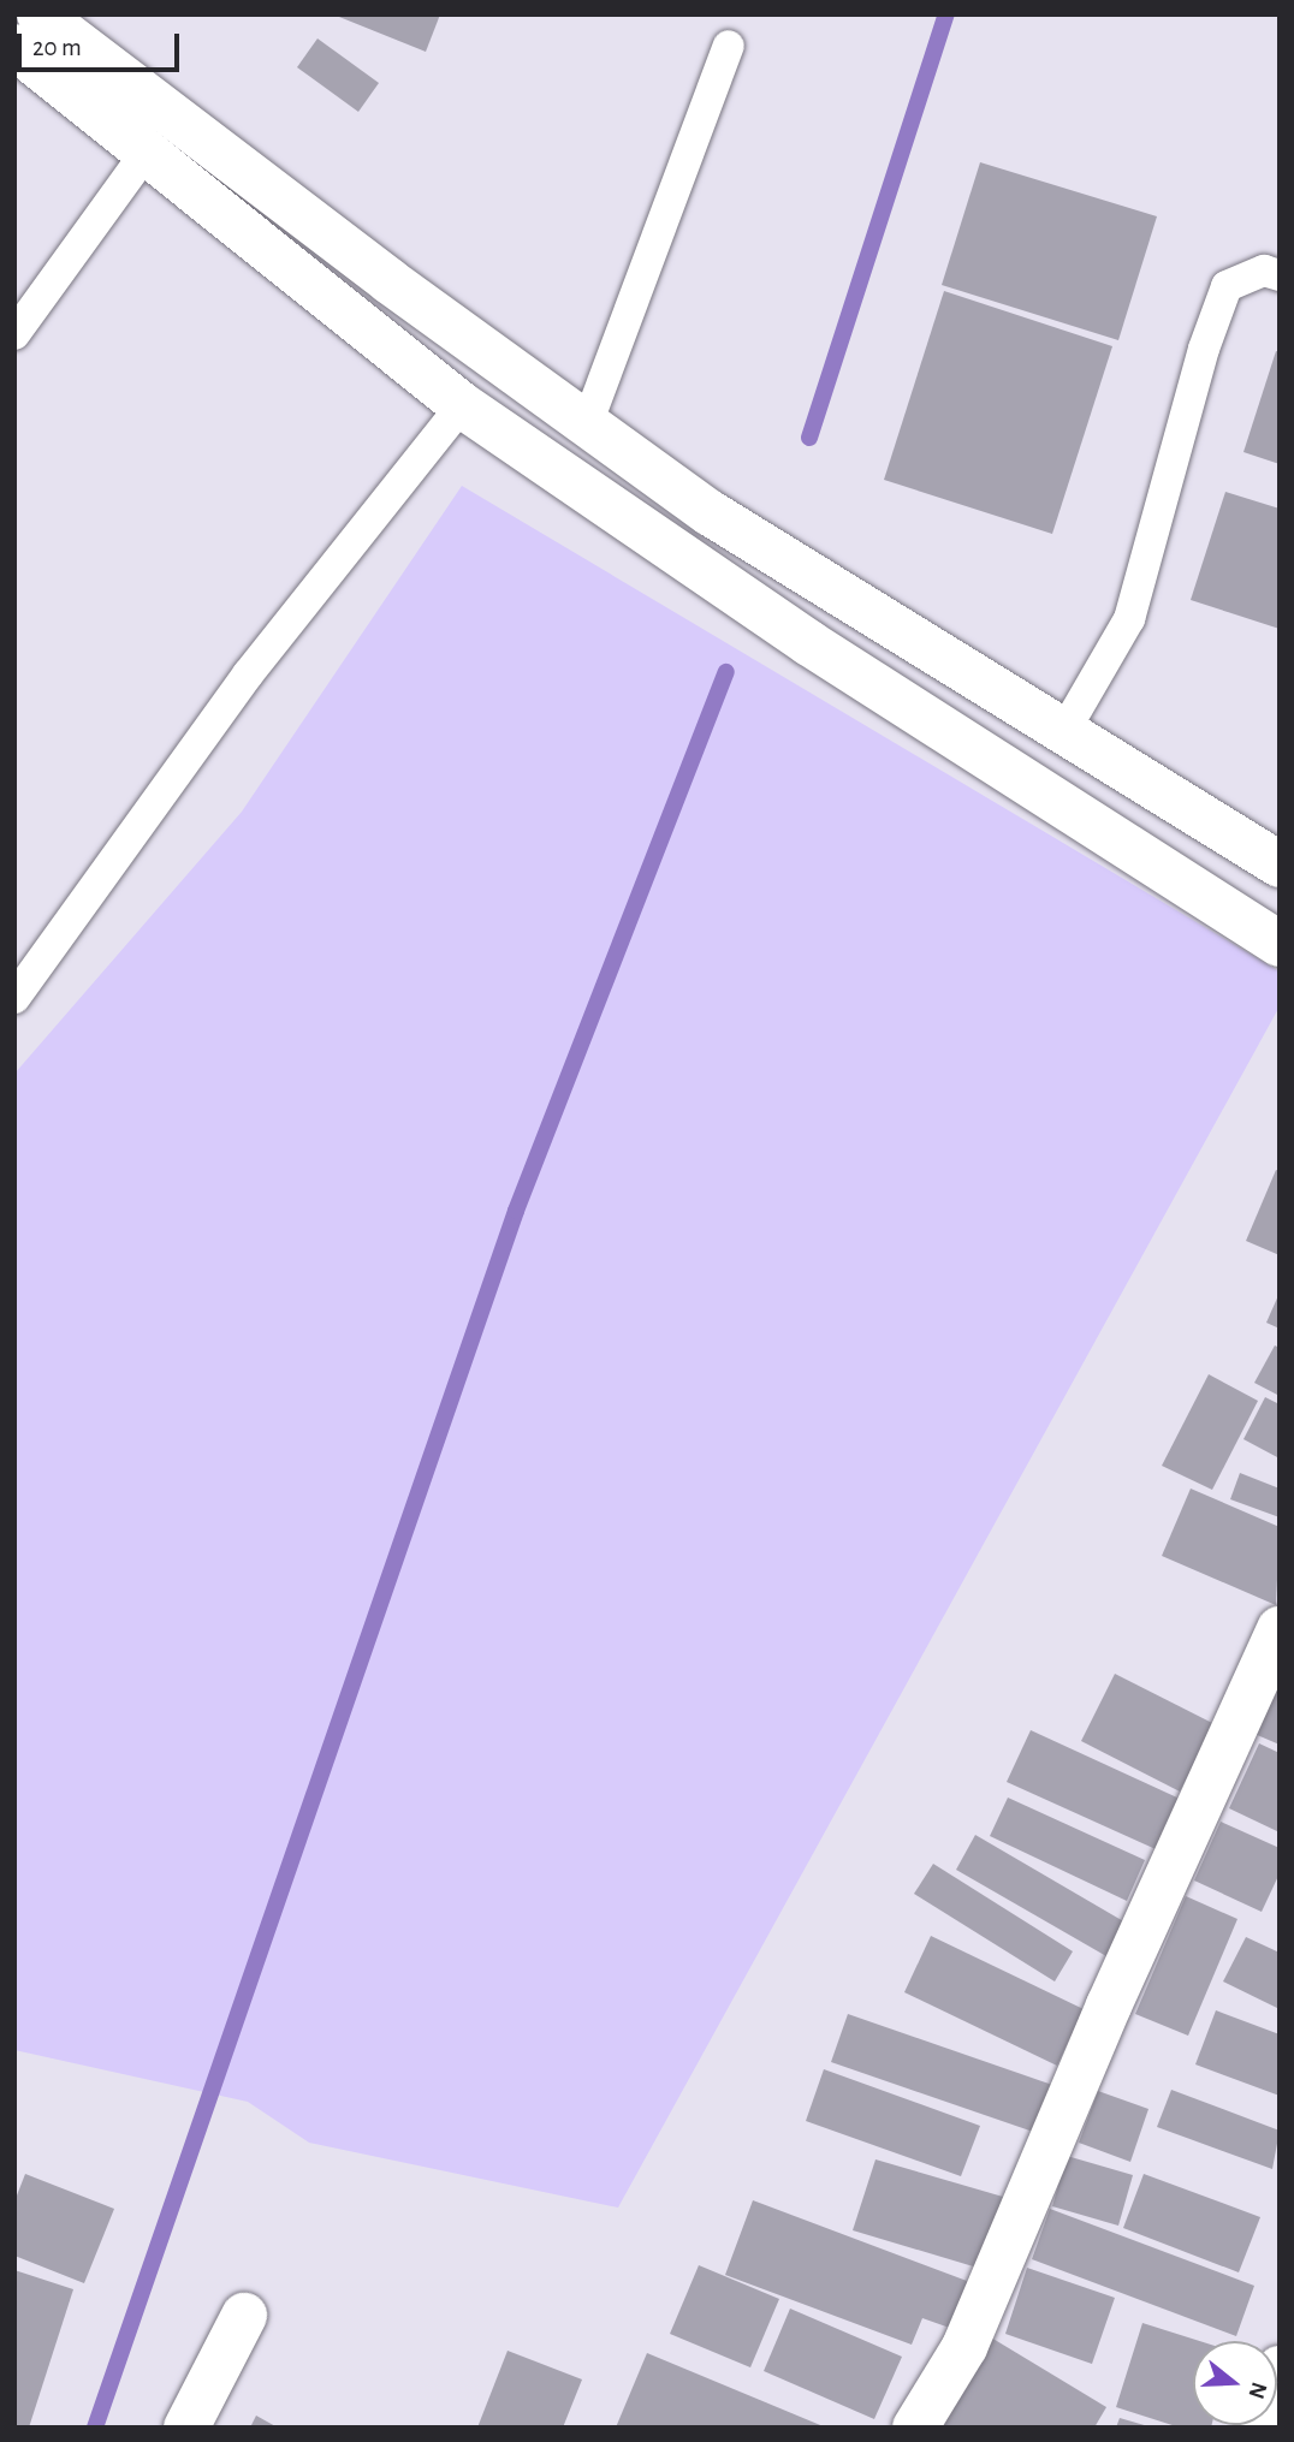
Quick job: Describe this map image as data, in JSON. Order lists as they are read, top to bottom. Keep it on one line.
{"scale_bar":"20 m","north":"right"}
